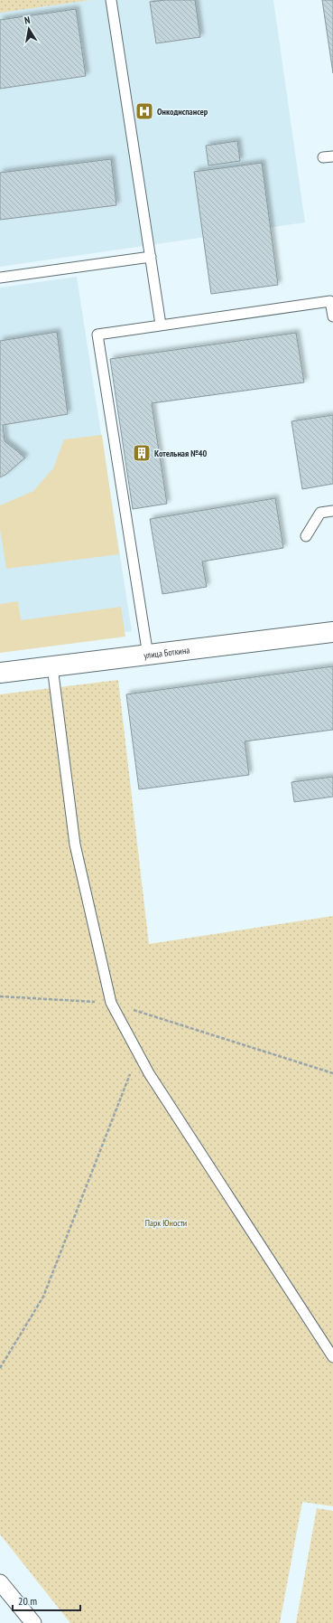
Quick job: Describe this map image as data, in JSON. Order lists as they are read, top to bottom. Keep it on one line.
{"streets":{"street":["улица Боткина"]},"parks":["Парк Юности"],"places":{"hospital":["Онкодиспансер"],"building":["Котельная №40"]},"scale_bar":"20 m","north":"top"}
